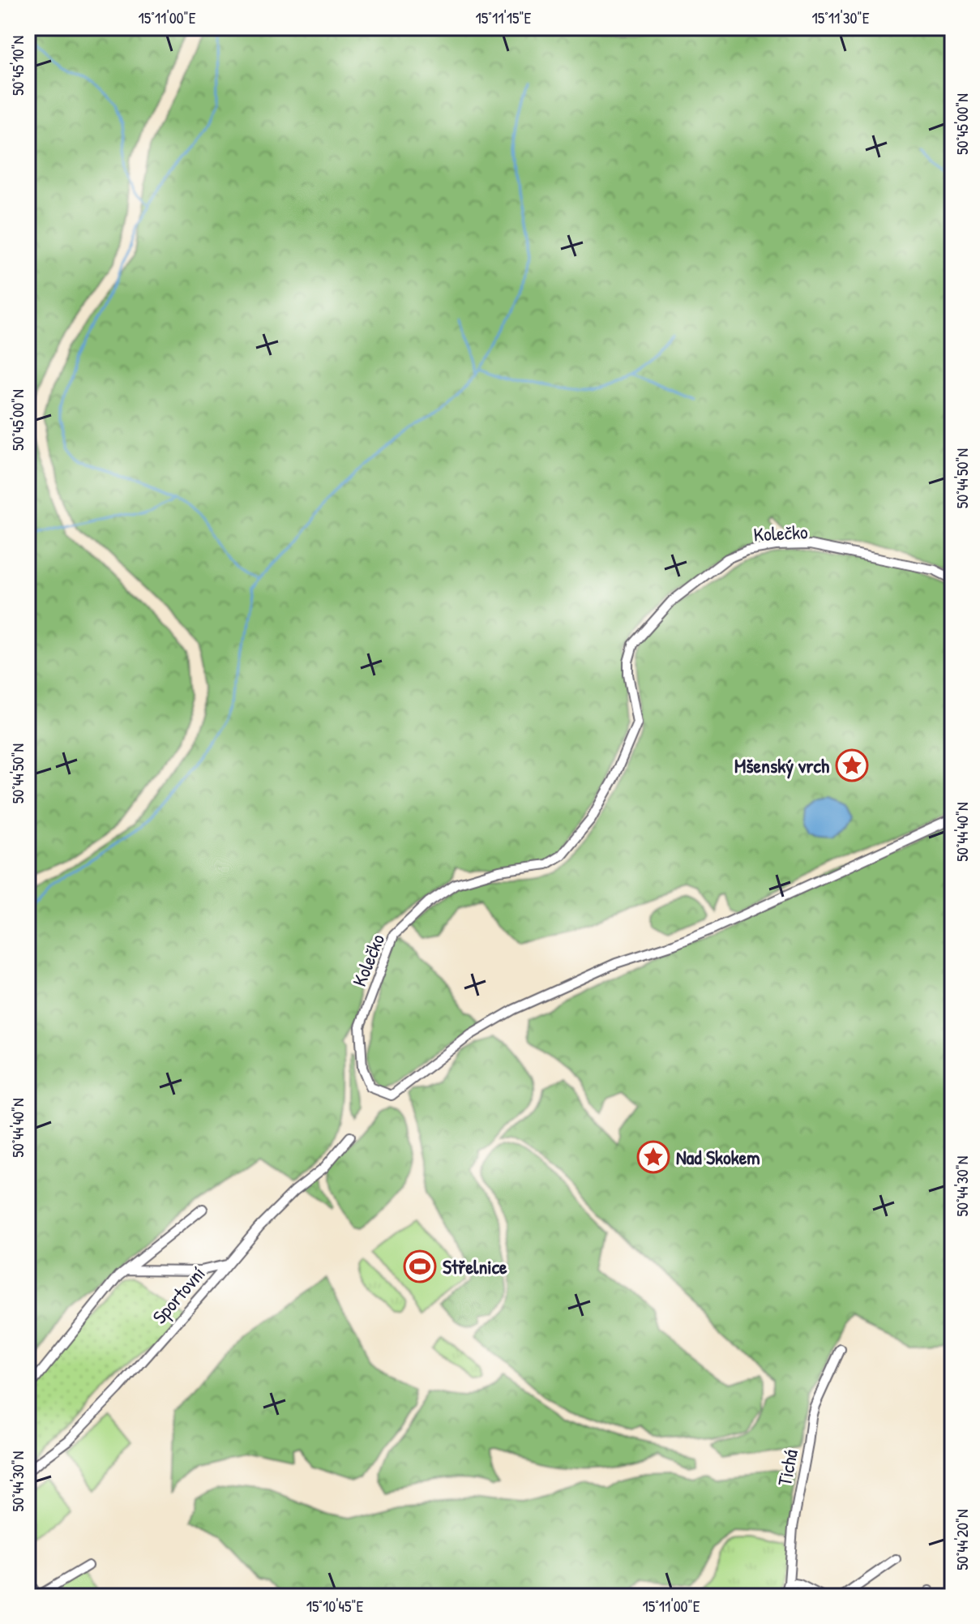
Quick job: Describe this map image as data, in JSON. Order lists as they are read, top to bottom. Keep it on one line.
{"streets":{"street":["Kolečko","Sportovní","Tichá"]},"places":{"place":["Mšenský vrch","Nad Skokem"],"sports":["Střelnice"]},"coordinates":["15°11'00\"E","15°11'15\"E","15°11'30\"E","50°45'10\"N","50°45'00\"N","50°44'50\"N","50°44'40\"N","50°44'30\"N","50°44'20\"N","15°10'45\"E"]}
